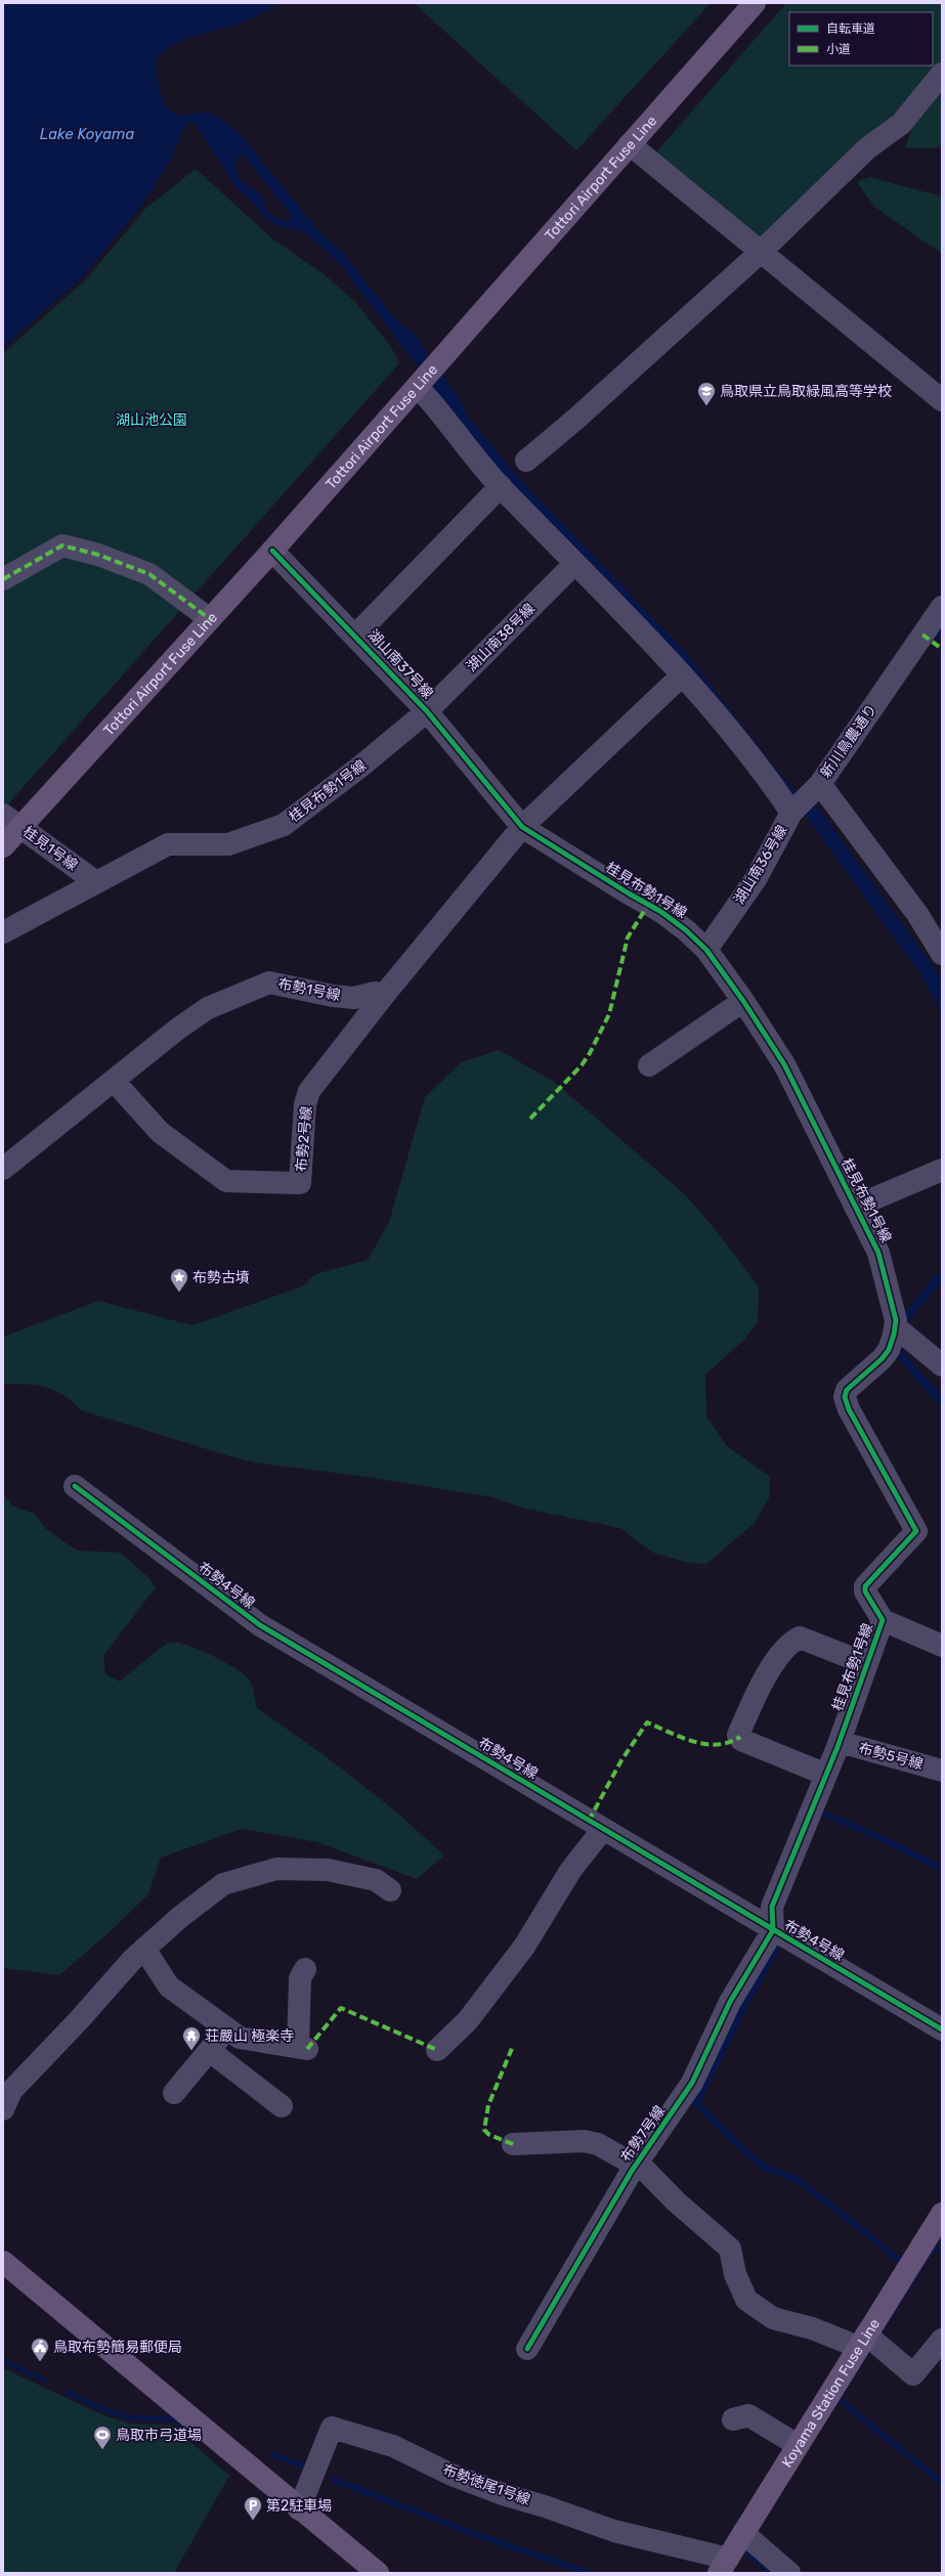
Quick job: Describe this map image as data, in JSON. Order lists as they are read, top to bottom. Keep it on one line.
{"streets":{"main road":["Tottori Airport Fuse Line","Koyama Station Fuse Line"],"street":["湖山南38号線","湖山南37号線","新川鳥農通り","桂見布勢1号線","桂見1号線","湖山南36号線","布勢1号線","布勢2号線","布勢4号線","布勢5号線","布勢7号線","布勢徳尾1号線"]},"crossings":[["Tottori Airport Fuse Line","桂見1号線"],["湖山南38号線","湖山南37号線"],["湖山南38号線","桂見布勢1号線"],["湖山南37号線","桂見布勢1号線"],["新川鳥農通り","湖山南36号線"],["桂見布勢1号線","桂見1号線"],["桂見布勢1号線","湖山南36号線"],["桂見布勢1号線","布勢4号線"],["桂見布勢1号線","布勢5号線"],["桂見布勢1号線","布勢7号線"],["布勢1号線","布勢2号線"],["布勢4号線","布勢7号線"],["Koyama Station Fuse Line","布勢徳尾1号線"]],"water":["Lake Koyama"],"parks":["湖山池公園"],"places":{"school or university":["鳥取県立鳥取緑風高等学校"],"place":["布勢古墳"],"temple":["荘嚴山 極楽寺"],"public building":["鳥取布勢簡易郵便局"],"sports":["鳥取市弓道場"],"parking":["第2駐車場"]},"legend":["自転車道","小道"]}
